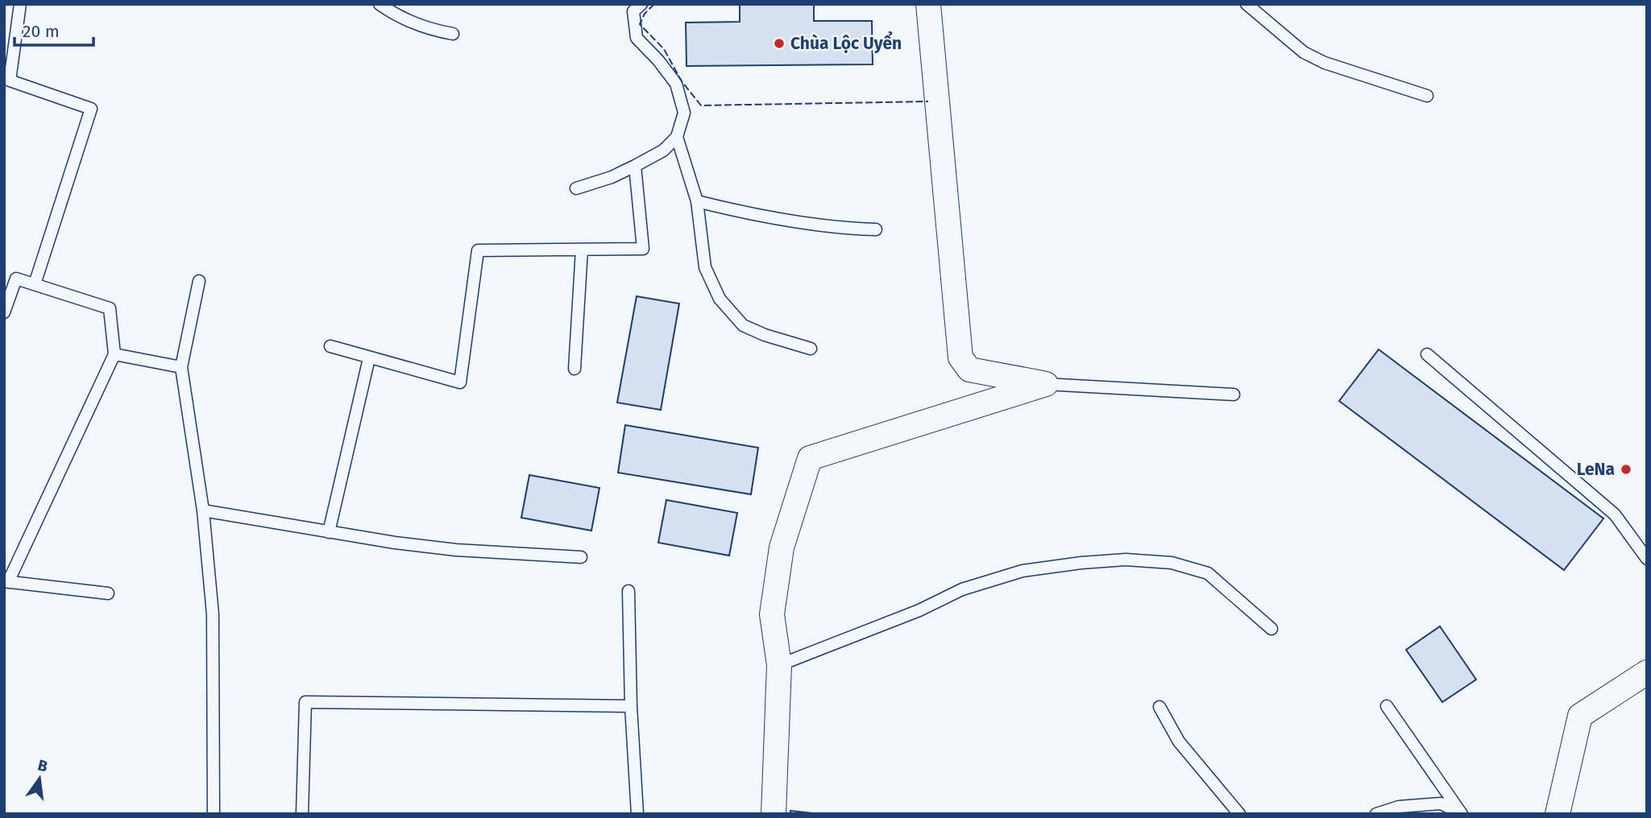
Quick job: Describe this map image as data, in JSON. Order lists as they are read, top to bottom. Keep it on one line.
{"places":["Chùa Lộc Uyển","LeNa"],"scale_bar":"20 m","north":"top"}
